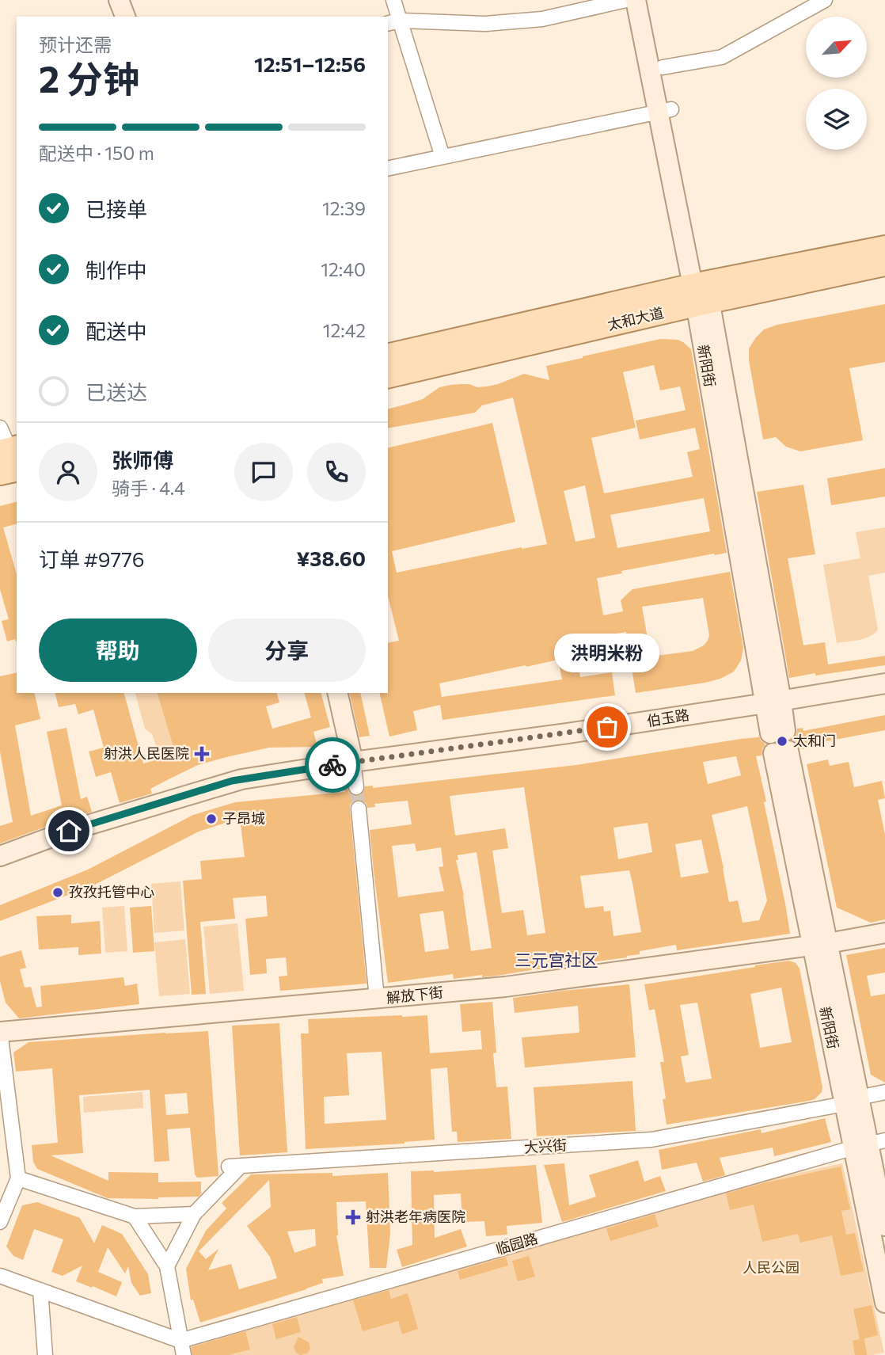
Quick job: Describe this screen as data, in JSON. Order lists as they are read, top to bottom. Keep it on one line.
{"streets":{"main road":["太和大道","新阳街","伯玉路","解放下街"],"street":["大兴街","临园路"]},"crossings":[["太和大道","新阳街"],["新阳街","伯玉路"],["新阳街","解放下街"],["新阳街","大兴街"],["新阳街","临园路"]],"districts":["三元宫社区"],"parks":["人民公园"],"places":{"other":["洪明米粉","太和门","子昂城","孜孜托管中心"],"health":["射洪人民医院","射洪老年病医院"]},"north":"top right","page":{"heading":["2 分钟","预计还需","12:51–12:56"],"panel":["张师傅","骑手 · 4.4","订单 #9776","¥38.60"],"bar":"配送中 · 150 m","list":[["已接单","12:39"],["制作中","12:40"],["配送中","12:42"],"已送达"],"buttons":["帮助","分享"],"bubble":"洪明米粉"}}
